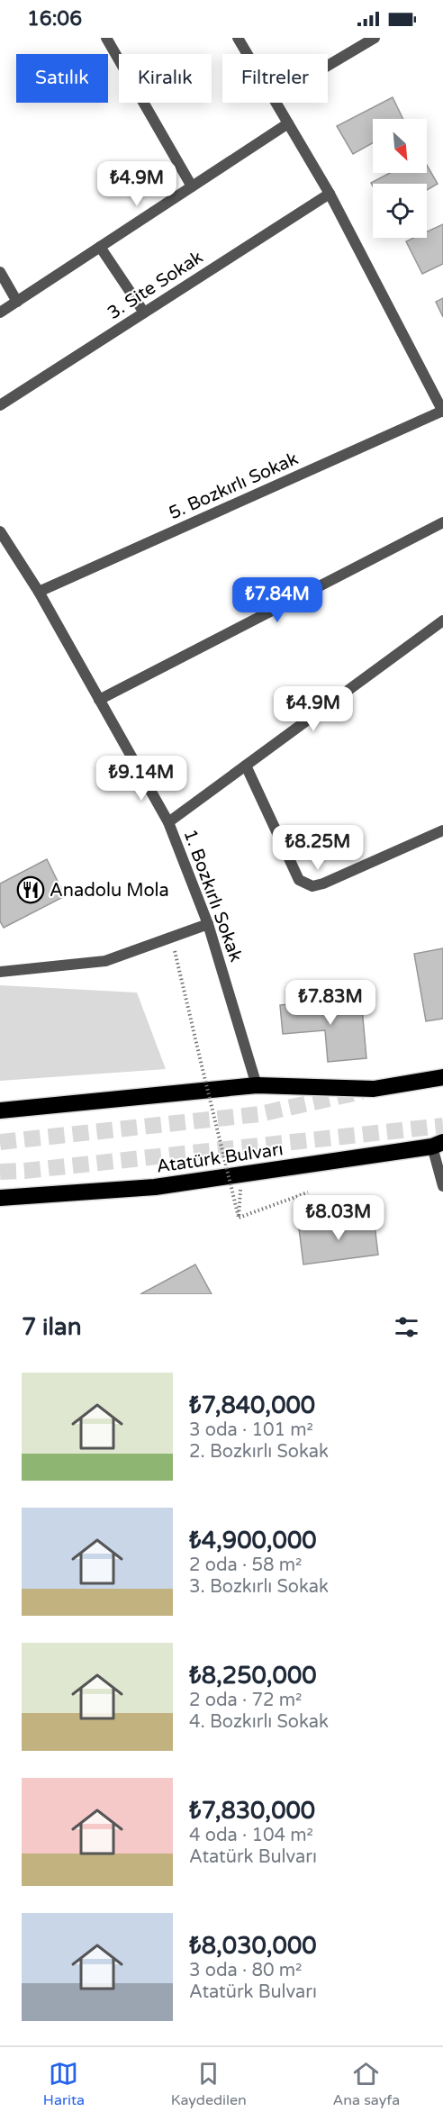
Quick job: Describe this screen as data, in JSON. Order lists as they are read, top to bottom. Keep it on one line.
{"streets":{"highway":["Atatürk Bulvarı"],"street":["3. Site Sokak","5. Bozkırlı Sokak","1. Bozkırlı Sokak"]},"crossings":[["5. Bozkırlı Sokak","1. Bozkırlı Sokak"]],"places":{"restaurant":["Anadolu Mola"]},"north":"bottom right","page":{"status":"16:06","chip":["Satılık","Kiralık","Filtreler"],"price":["₺4.9M","₺7.84M","₺4.9M","₺9.14M","₺8.25M","₺7.83M","₺8.03M"],"heading":"7 ilan","list":[{"name":"₺7,840,000","note":"3 oda · 101 m² · 2. Bozkırlı Sokak"},{"name":"₺4,900,000","note":"2 oda · 58 m² · 3. Bozkırlı Sokak"},{"name":"₺8,250,000","note":"2 oda · 72 m² · 4. Bozkırlı Sokak"},{"name":"₺7,830,000","note":"4 oda · 104 m² · Atatürk Bulvarı"},{"name":"₺8,030,000","note":"3 oda · 80 m² · Atatürk Bulvarı"}],"tabs":["Harita","Kaydedilen","Ana sayfa"]}}
